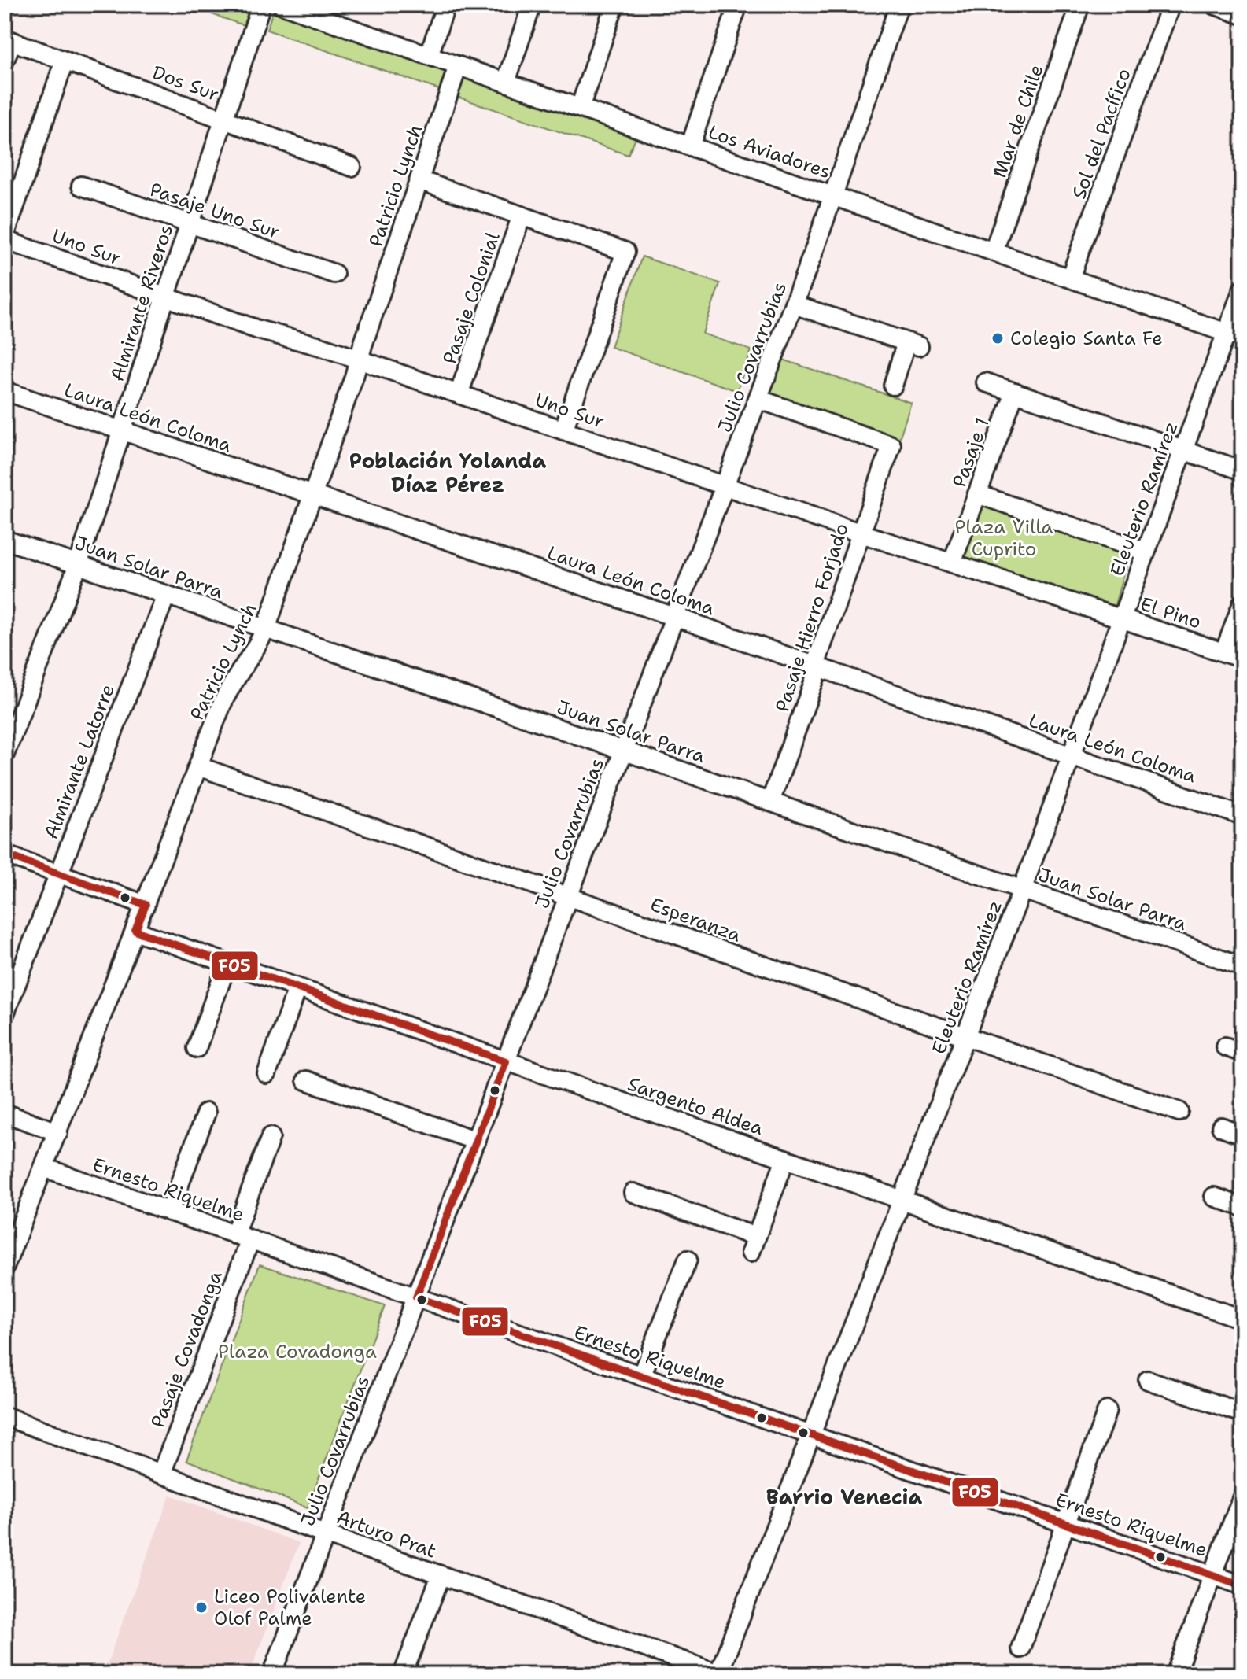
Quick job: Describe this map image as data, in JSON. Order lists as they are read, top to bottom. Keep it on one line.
{"streets":{"street":["Dos Sur","Mar de Chile","Sol del Pacífico","Los Aviadores","Patricio Lynch","Pasaje Uno Sur","Uno Sur","Pasaje Colonial","Almirante Riveros","Julio Covarrubias","Laura León Coloma","Pasaje 1","Eleuterio Ramírez","Juan Solar Parra","El Pino","Pasaje Hierro Forjado","Almirante Latorre","Esperanza","Sargento Aldea","Ernesto Riquelme","Pasaje Covadonga","Arturo Prat"]},"crossings":[["Dos Sur","Almirante Riveros"],["Mar de Chile","Los Aviadores"],["Sol del Pacífico","Los Aviadores"],["Los Aviadores","Patricio Lynch"],["Los Aviadores","Julio Covarrubias"],["Los Aviadores","Eleuterio Ramírez"],["Patricio Lynch","Uno Sur"],["Patricio Lynch","Laura León Coloma"],["Patricio Lynch","Juan Solar Parra"],["Patricio Lynch","Esperanza"],["Patricio Lynch","Sargento Aldea"],["Patricio Lynch","Ernesto Riquelme"],["Pasaje Uno Sur","Almirante Riveros"],["Uno Sur","Pasaje Colonial"],["Uno Sur","Almirante Riveros"],["Uno Sur","Julio Covarrubias"],["Uno Sur","Pasaje 1"],["Uno Sur","Eleuterio Ramírez"],["Uno Sur","El Pino"],["Uno Sur","Pasaje Hierro Forjado"],["Almirante Riveros","Laura León Coloma"],["Almirante Riveros","Juan Solar Parra"],["Julio Covarrubias","Laura León Coloma"],["Julio Covarrubias","Juan Solar Parra"],["Julio Covarrubias","Pasaje Hierro Forjado"],["Julio Covarrubias","Esperanza"],["Julio Covarrubias","Sargento Aldea"],["Julio Covarrubias","Ernesto Riquelme"],["Julio Covarrubias","Arturo Prat"],["Laura León Coloma","Eleuterio Ramírez"],["Laura León Coloma","Pasaje Hierro Forjado"],["Eleuterio Ramírez","Juan Solar Parra"],["Eleuterio Ramírez","El Pino"],["Eleuterio Ramírez","Esperanza"],["Eleuterio Ramírez","Sargento Aldea"],["Eleuterio Ramírez","Ernesto Riquelme"],["Eleuterio Ramírez","Arturo Prat"],["Juan Solar Parra","Pasaje Hierro Forjado"],["Juan Solar Parra","Almirante Latorre"],["Ernesto Riquelme","Pasaje Covadonga"],["Pasaje Covadonga","Arturo Prat"]],"districts":["Población Yolanda Díaz Pérez","Barrio Venecia"],"parks":["Plaza Villa Cuprito","Plaza Covadonga"],"places":["Colegio Santa Fe","Liceo Polivalente Olof Palme"],"lines":["transit line F05"]}
